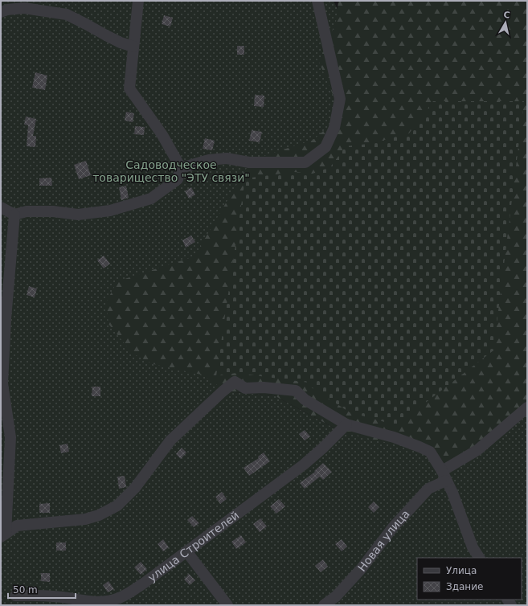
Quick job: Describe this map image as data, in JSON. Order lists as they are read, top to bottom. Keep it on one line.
{"streets":{"street":["Новая улица","улица Строителей"]},"parks":["Садоводческое товарищество \"ЭТУ связи\""],"legend":["Улица","Здание"],"scale_bar":"50 m","north":"top"}
